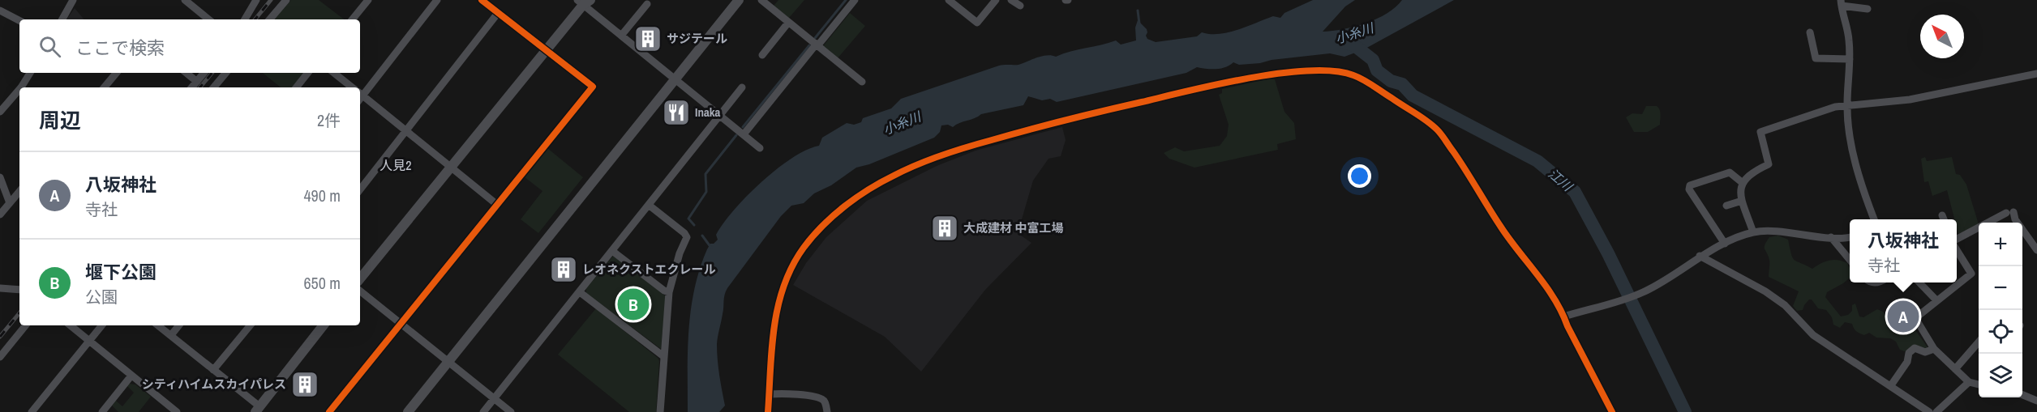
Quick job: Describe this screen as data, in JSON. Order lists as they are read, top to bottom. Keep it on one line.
{"districts":["人見2"],"water":["小糸川","江川"],"places":{"building":["サジテール","大成建材 中富工場","レオネクストエクレール","シティハイムスカイパレス"],"restaurant":["Inaka"]},"north":"top left","page":{"search":"ここで検索","heading":["周辺","2件"],"list":[{"mark":"A","name":"八坂神社","note":"寺社","value":"490 m"},{"mark":"B","name":"堰下公園","note":"公園","value":"650 m"}],"popup":["八坂神社","寺社"],"map_buttons":["+","−"],"pins":["B","A"]}}
